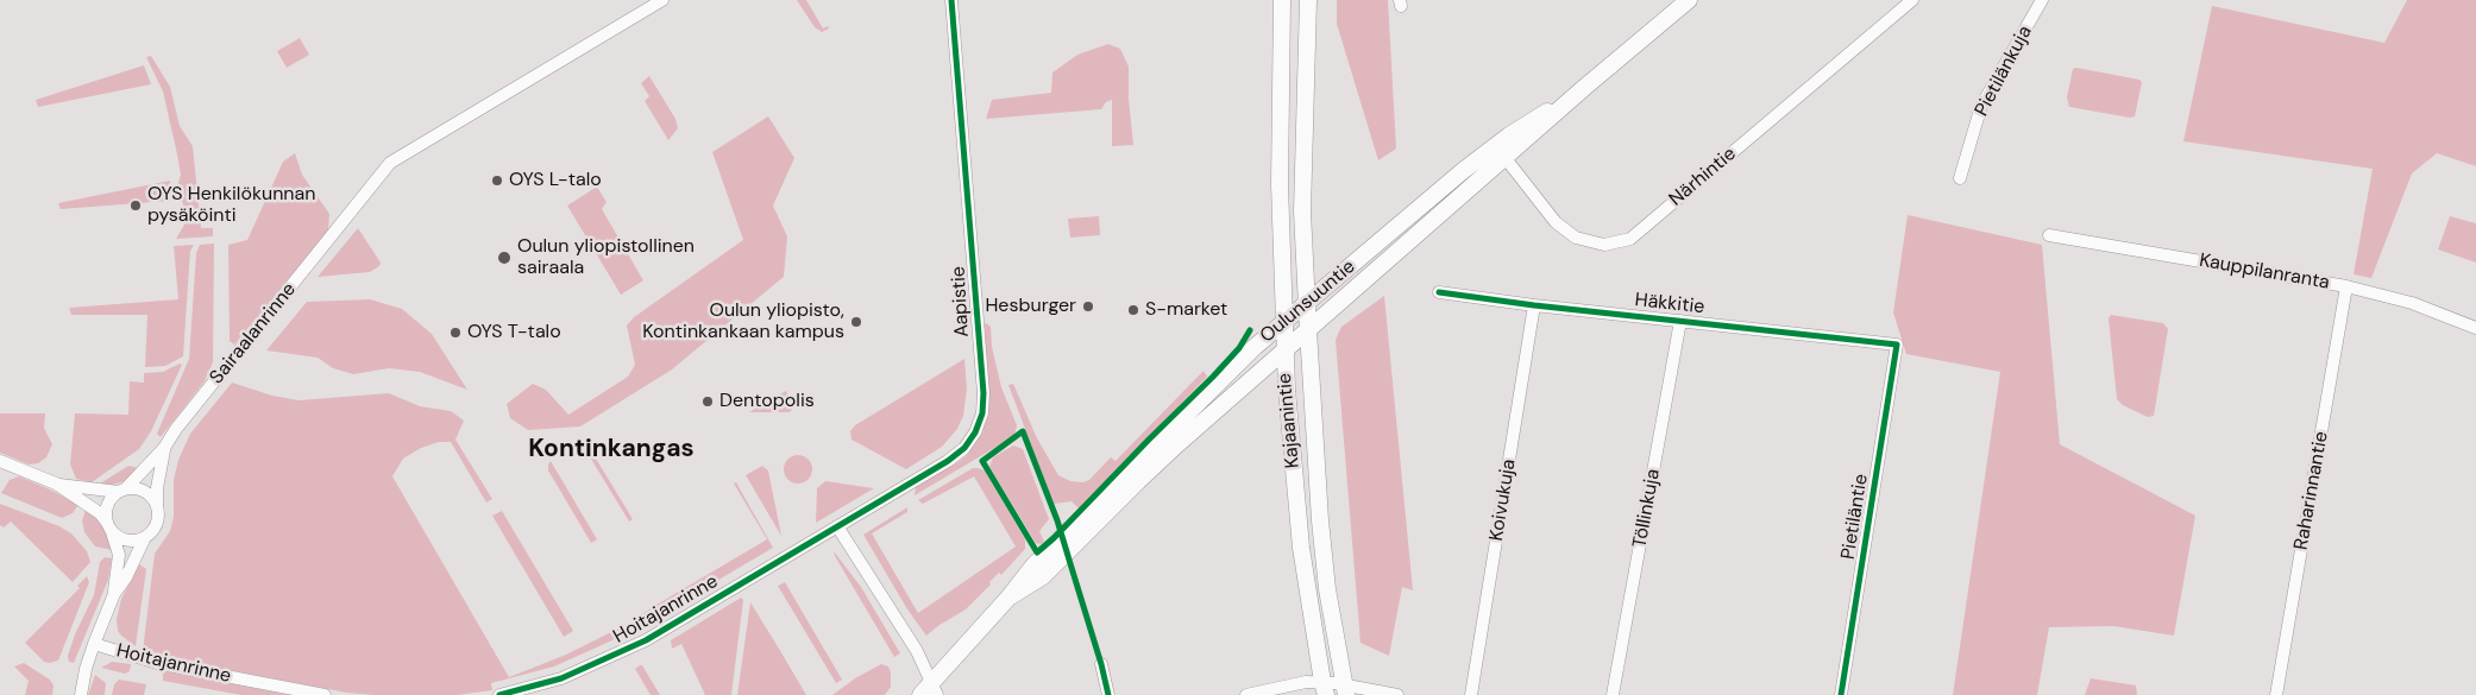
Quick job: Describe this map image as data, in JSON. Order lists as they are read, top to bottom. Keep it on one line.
{"streets":{"main road":["Oulunsuuntie","Kajaanintie"],"street":["Pietilänkuja","Närhintie","Kauppilanranta","Aapistie","Häkkitie","Sairaalanrinne","Raharinnantie","Koivukuja","Töllinkuja","Pietiläntie","Hoitajanrinne"]},"crossings":[["Närhintie","Oulunsuuntie"],["Kauppilanranta","Raharinnantie"],["Aapistie","Hoitajanrinne"],["Oulunsuuntie","Kajaanintie"],["Häkkitie","Koivukuja"],["Häkkitie","Töllinkuja"],["Häkkitie","Pietiläntie"]],"districts":["Kontinkangas"],"places":["OYS L-talo","OYS Henkilökunnan pysäköinti","Oulun yliopistollinen sairaala","Hesburger","S-market","Oulun yliopisto, Kontinkankaan kampus","OYS T-talo","Dentopolis"]}
